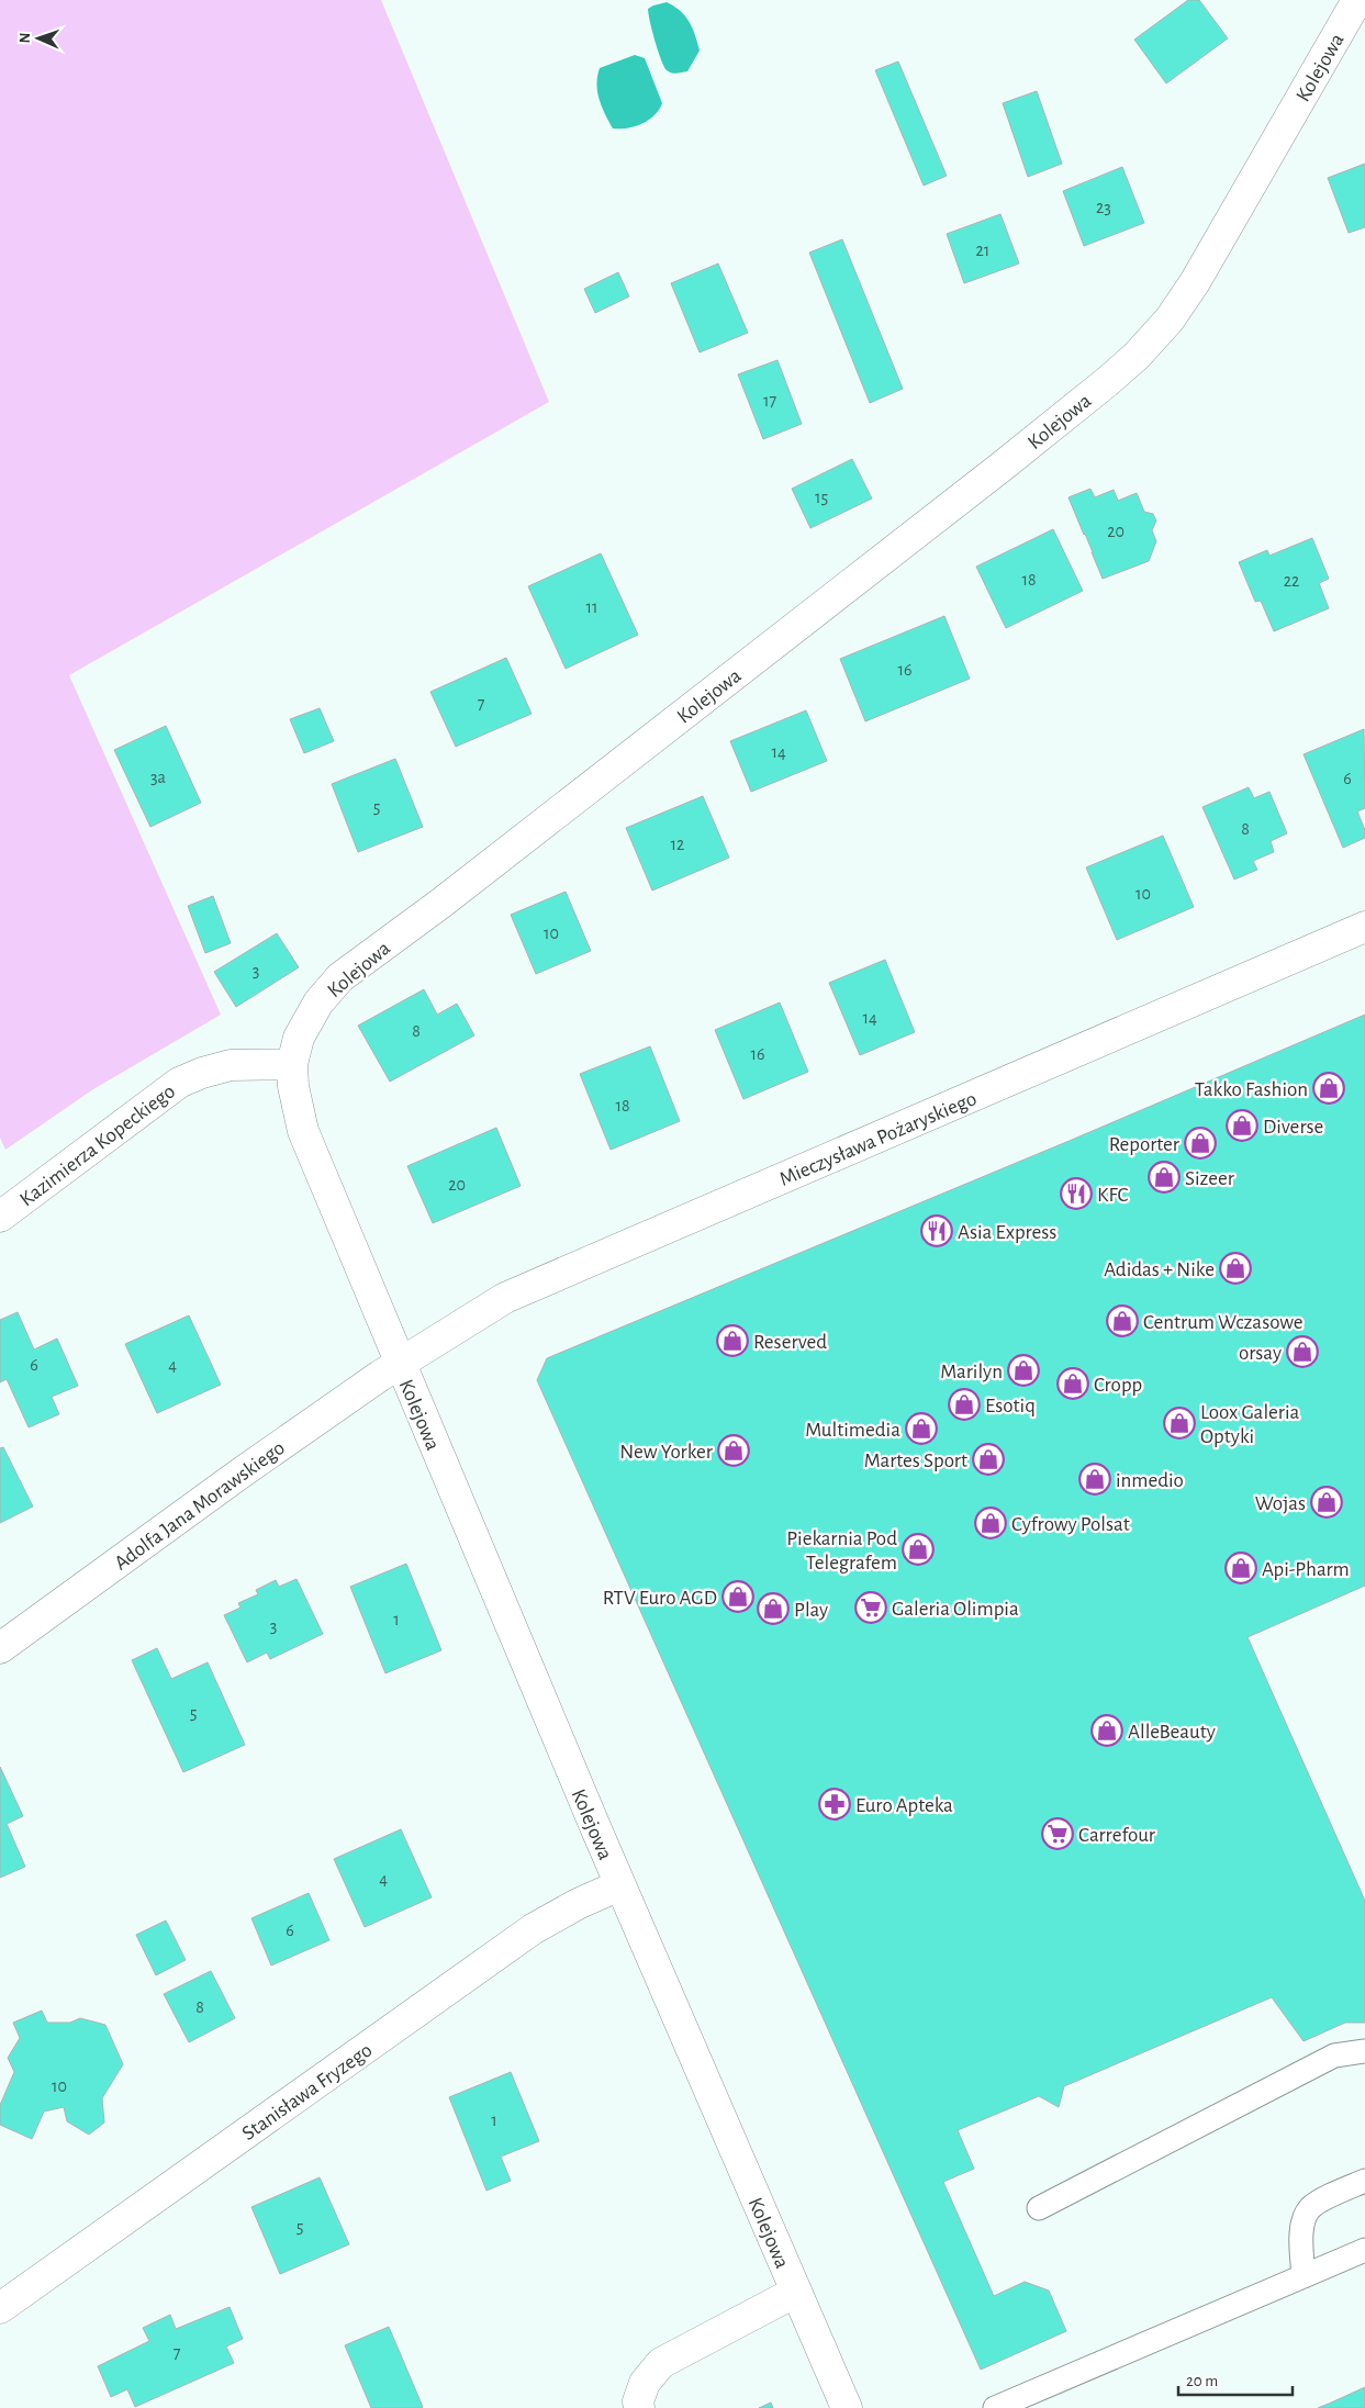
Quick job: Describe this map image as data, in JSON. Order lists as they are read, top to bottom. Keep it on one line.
{"streets":{"street":["Kolejowa","Mieczysława Pożaryskiego","Kazimierza Kopeckiego","Adolfa Jana Morawskiego","Stanisława Fryzego"]},"crossings":[["Kolejowa","Mieczysława Pożaryskiego"],["Kolejowa","Kazimierza Kopeckiego"],["Kolejowa","Adolfa Jana Morawskiego"],["Kolejowa","Stanisława Fryzego"],["Mieczysława Pożaryskiego","Adolfa Jana Morawskiego"]],"places":{"shop":["Takko Fashion","Diverse","Reporter","Sizeer","Adidas + Nike","Centrum Wczasowe","Reserved","orsay","Marilyn","Cropp","Esotiq","Loox Galeria Optyki","Multimedia","New Yorker","Martes Sport","inmedio","Wojas","Cyfrowy Polsat","Piekarnia Pod Telegrafem","Api-Pharm","RTV Euro AGD","Play","AlleBeauty"],"restaurant":["KFC","Asia Express"],"supermarket":["Galeria Olimpia","Carrefour"],"pharmacy":["Euro Apteka"]},"house_numbers":["23","21","17","15","20","18","22","11","16","7","14","3a","6","5","8","12","10","10","3","14","8","16","18","20","6","4","1","3","5","4","6","8","10","1","5","7"],"scale_bar":"20 m","north":"left"}
